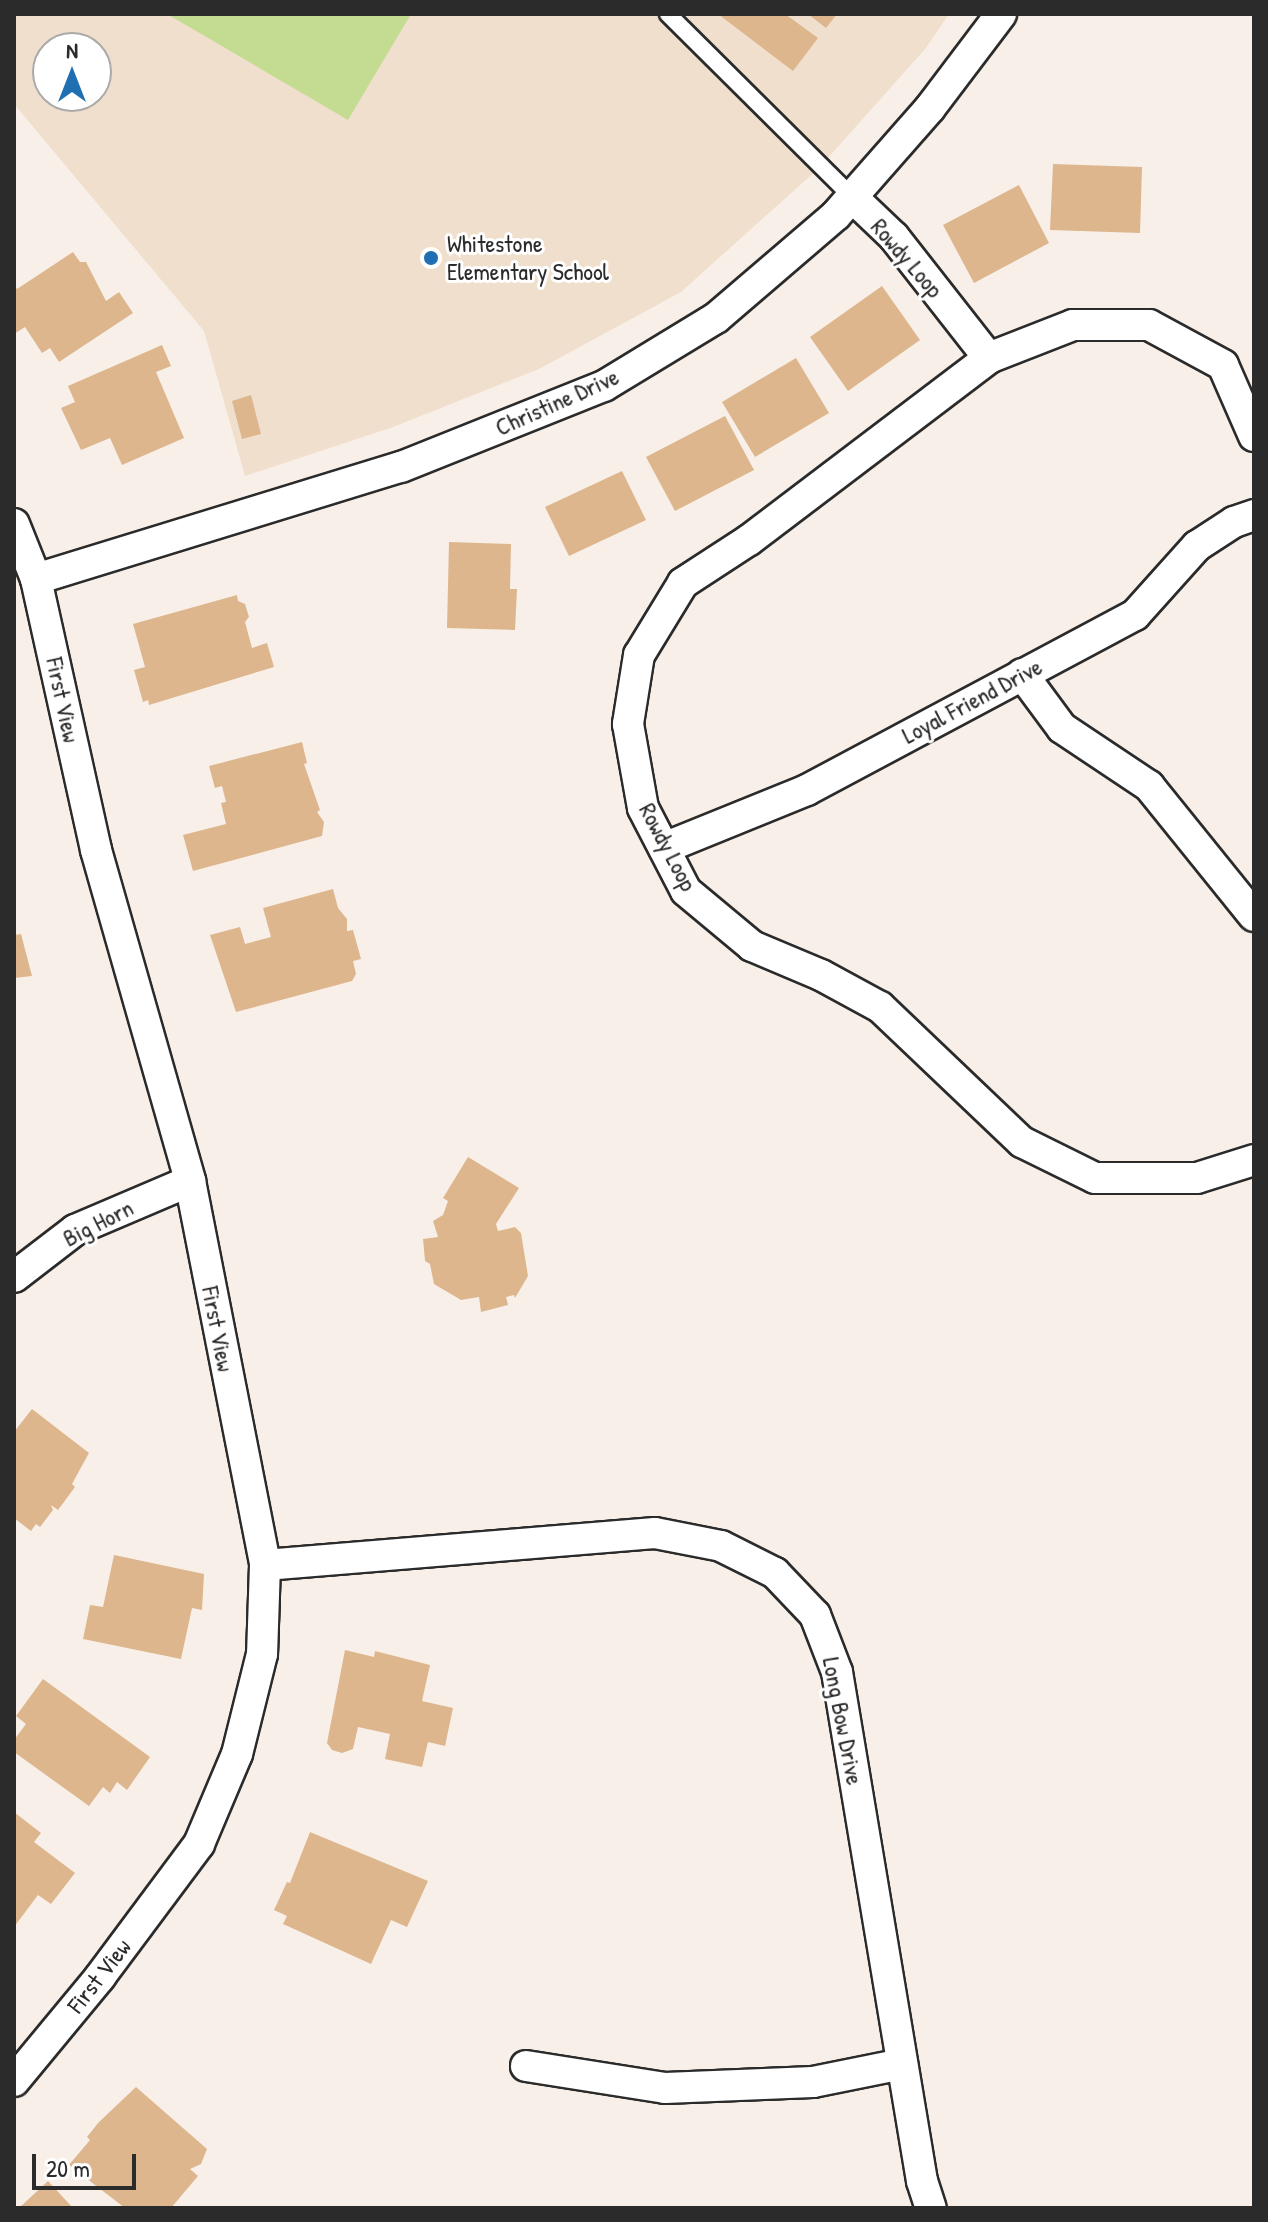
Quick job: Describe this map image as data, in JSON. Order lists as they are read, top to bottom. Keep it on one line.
{"streets":{"street":["Rowdy Loop","Christine Drive","First View","Loyal Friend Drive","Big Horn","Long Bow Drive"]},"crossings":[["Rowdy Loop","Christine Drive"],["Rowdy Loop","Loyal Friend Drive"],["Christine Drive","First View"],["First View","Big Horn"],["First View","Long Bow Drive"]],"places":["Whitestone Elementary School"],"scale_bar":"20 m","north":"top"}
